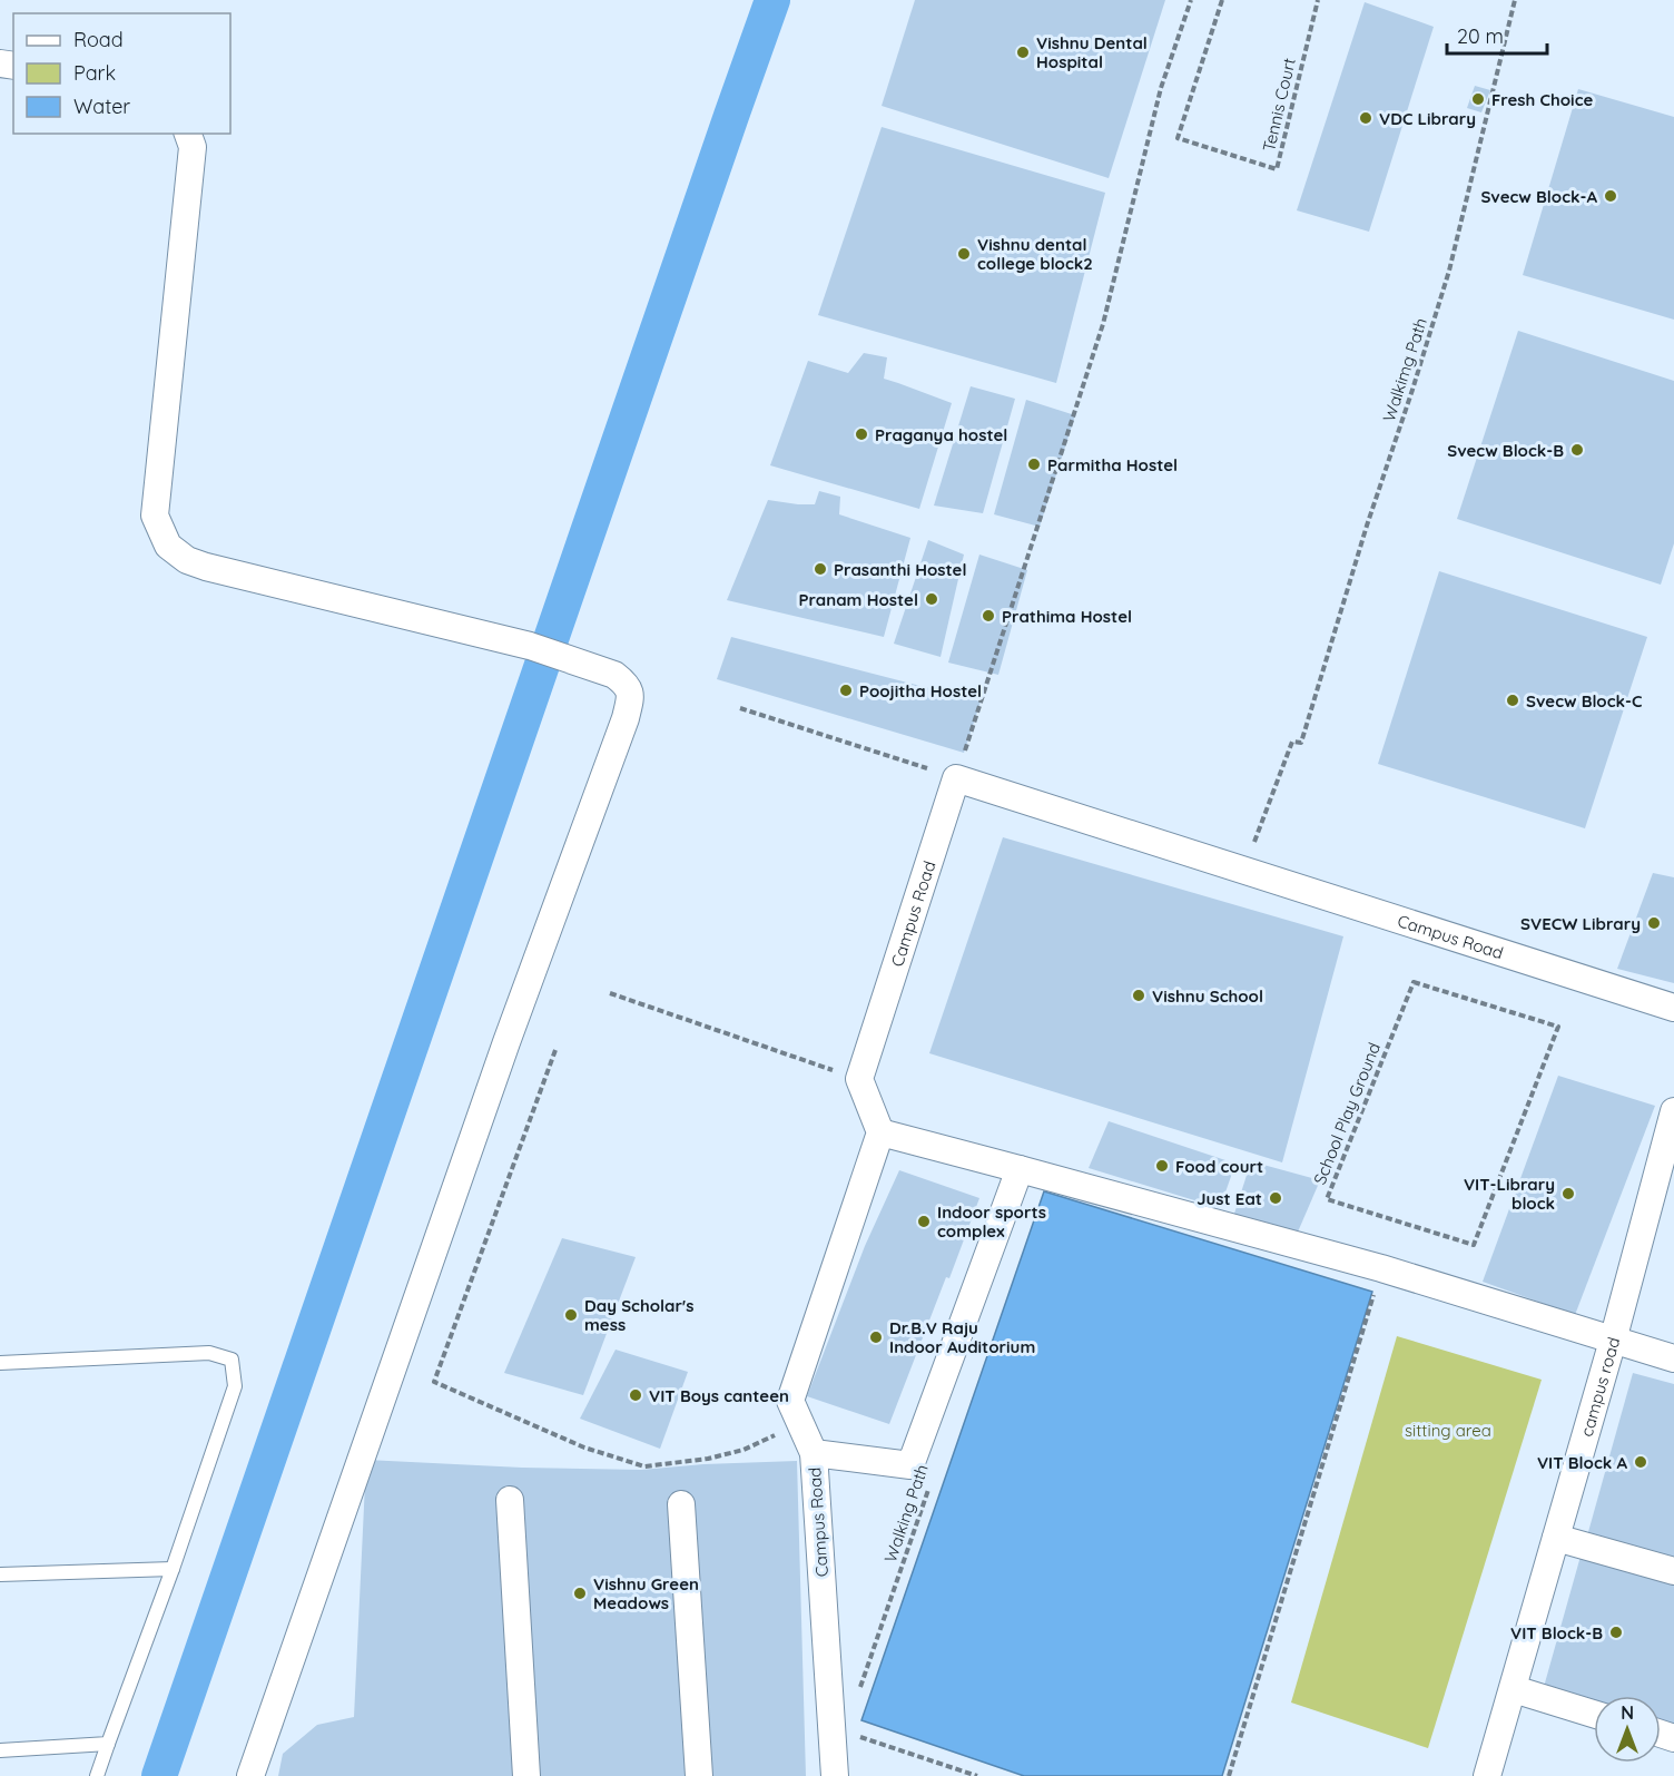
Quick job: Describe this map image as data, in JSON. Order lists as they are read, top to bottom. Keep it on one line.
{"streets":{"street":["Campus Road","campus road"],"path":["Tennis Court","Walkimg Path","School Play Ground","Walking Path"]},"parks":["sitting area"],"places":["Vishnu Dental Hospital","Fresh Choice","VDC Library","Svecw Block-A","Vishnu dental college block2","Praganya hostel","Svecw Block-B","Parmitha Hostel","Prasanthi Hostel","Pranam Hostel","Prathima Hostel","Poojitha Hostel","Svecw Block-C","SVECW Library","Vishnu School","Food court","VIT-Library block","Just Eat","Indoor sports complex","Day Scholar's mess","Dr.B.V Raju Indoor Auditorium","VIT Boys canteen","VIT Block A","Vishnu Green Meadows","VIT Block-B"],"legend":["Road","Park","Water"],"scale_bar":"20 m","north":"top"}
